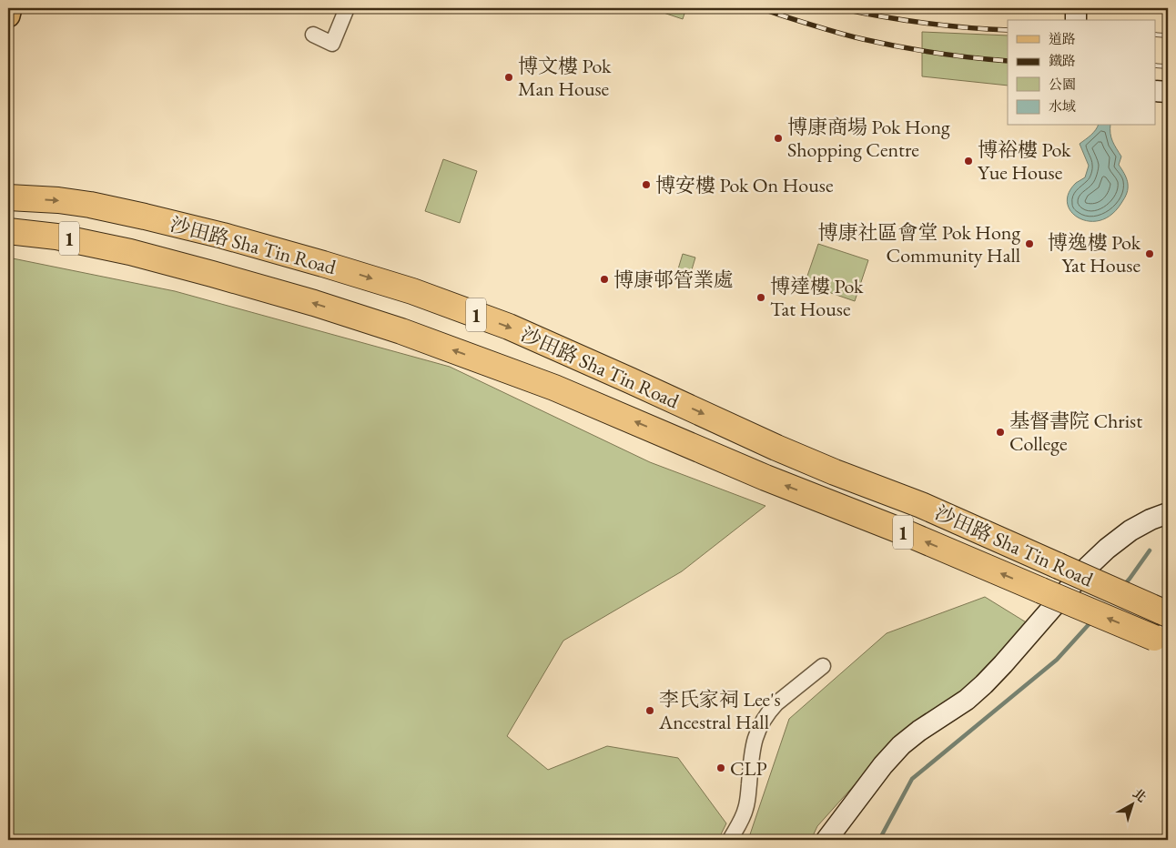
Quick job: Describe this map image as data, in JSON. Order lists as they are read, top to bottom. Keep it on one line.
{"streets":{"highway":["1","沙田路 Sha Tin Road"]},"places":["博文樓 Pok Man House","博康商場 Pok Hong Shopping Centre","博裕樓 Pok Yue House","博安樓 Pok On House","博康社區會堂 Pok Hong Community Hall","博逸樓 Pok Yat House","博康邨管業處","博達樓 Pok Tat House","基督書院 Christ College","李氏家祠 Lee's Ancestral Hall","CLP"],"legend":["道路","鐵路","公園","水域"],"north":"top right"}
